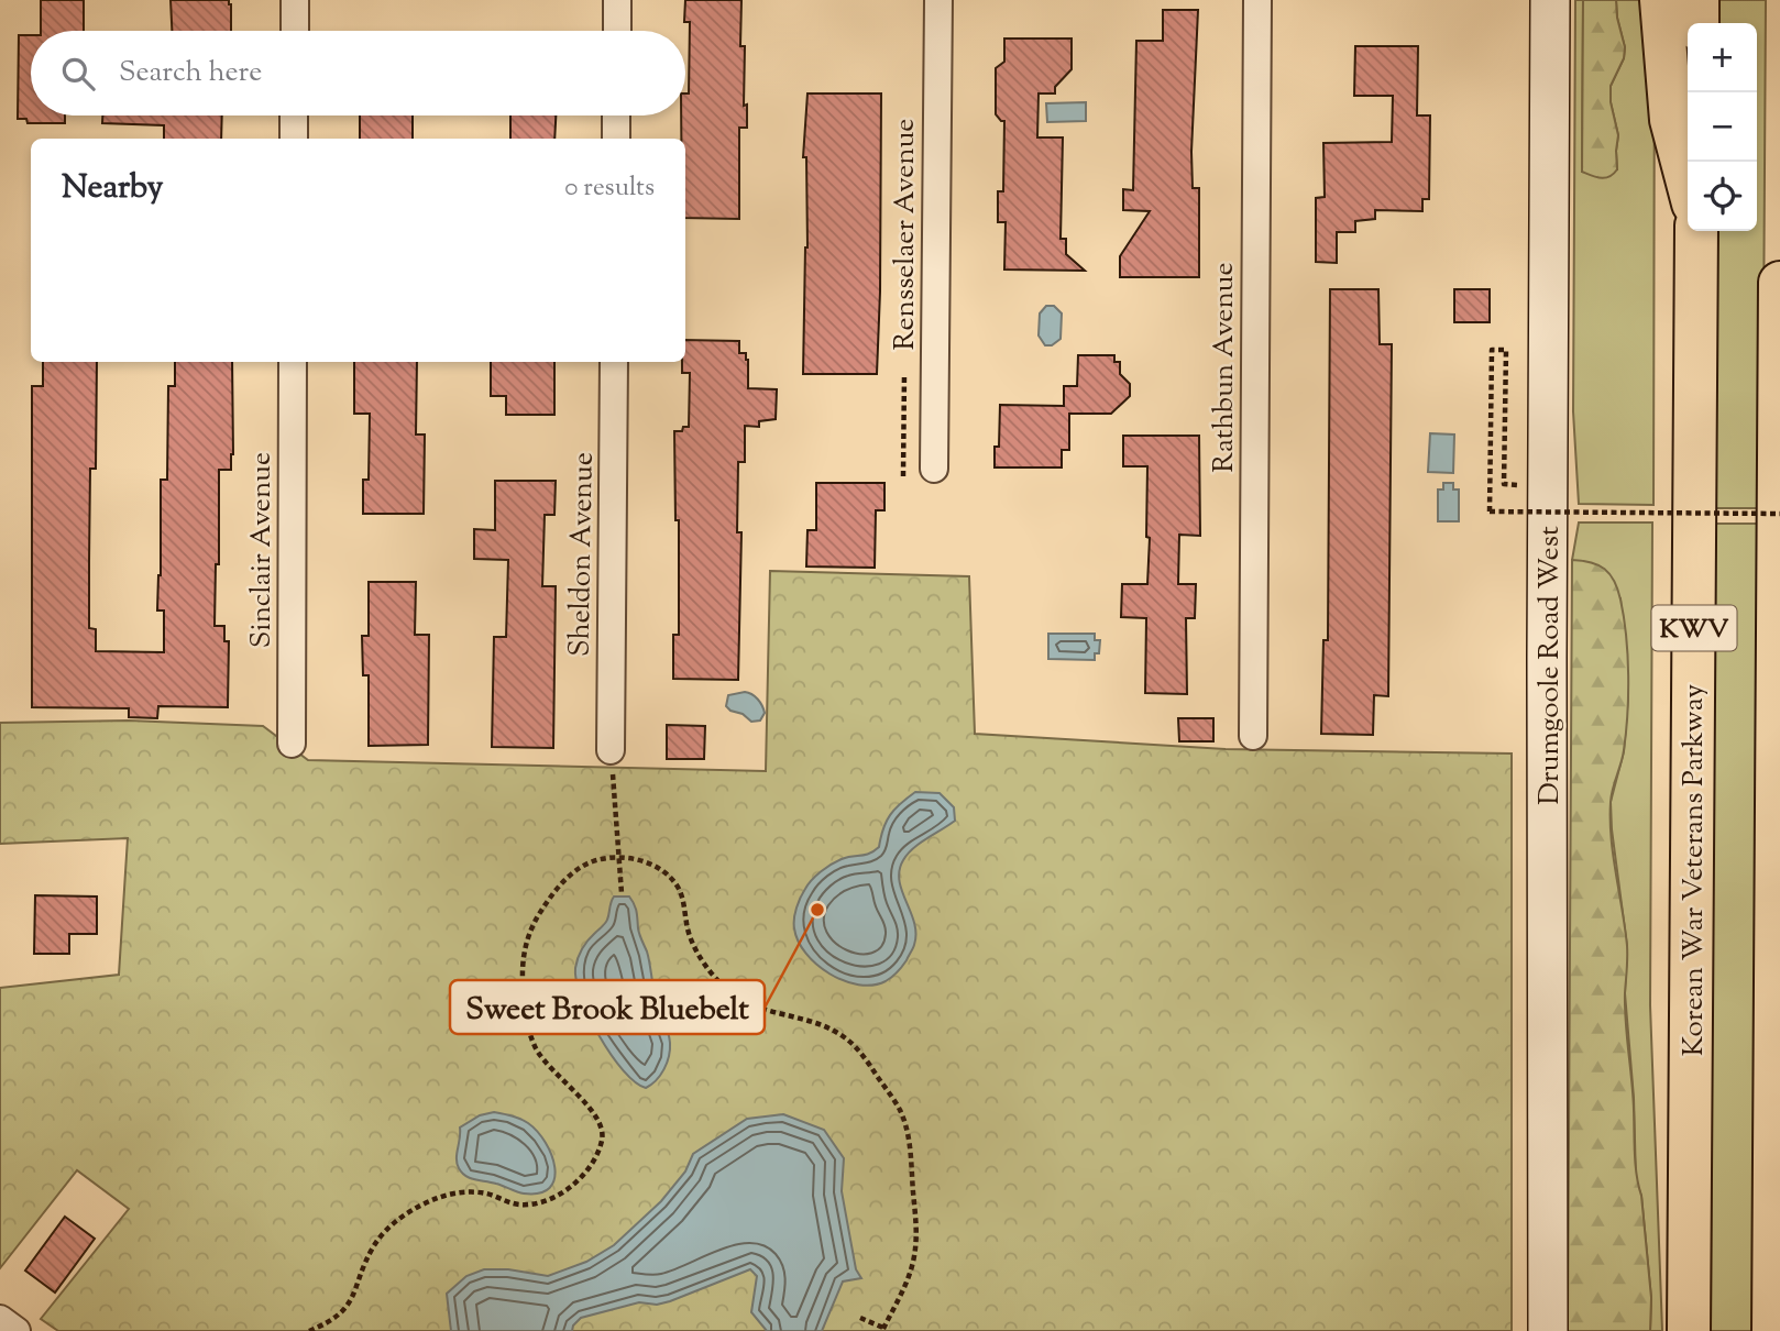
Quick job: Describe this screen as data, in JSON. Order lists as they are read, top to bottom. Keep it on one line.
{"streets":{"highway":["KWV","Korean War Veterans Parkway"],"main road":["Drumgoole Road West"],"street":["Rensselaer Avenue","Rathbun Avenue","Sinclair Avenue","Sheldon Avenue"]},"places":["Sweet Brook Bluebelt"],"page":{"map_buttons":["+","−"],"search":"Search here","heading":["Nearby","0 results"]}}
